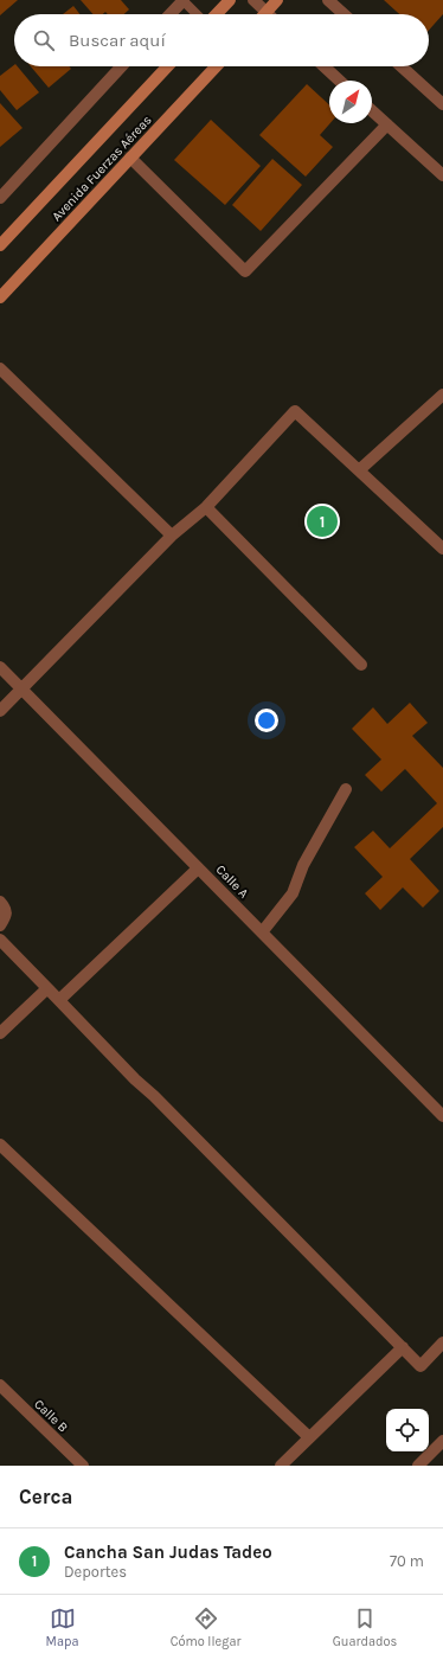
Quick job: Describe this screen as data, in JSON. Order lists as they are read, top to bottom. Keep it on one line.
{"streets":{"street":["Avenida Fuerzas Aéreas","Calle A","Calle B"]},"north":"top right","page":{"search":"Buscar aquí","pins":"1","heading":"Cerca","list":[{"mark":"1","name":"Cancha San Judas Tadeo","note":"Deportes","value":"70 m"}],"nav":["Mapa","Cómo llegar","Guardados"]}}
